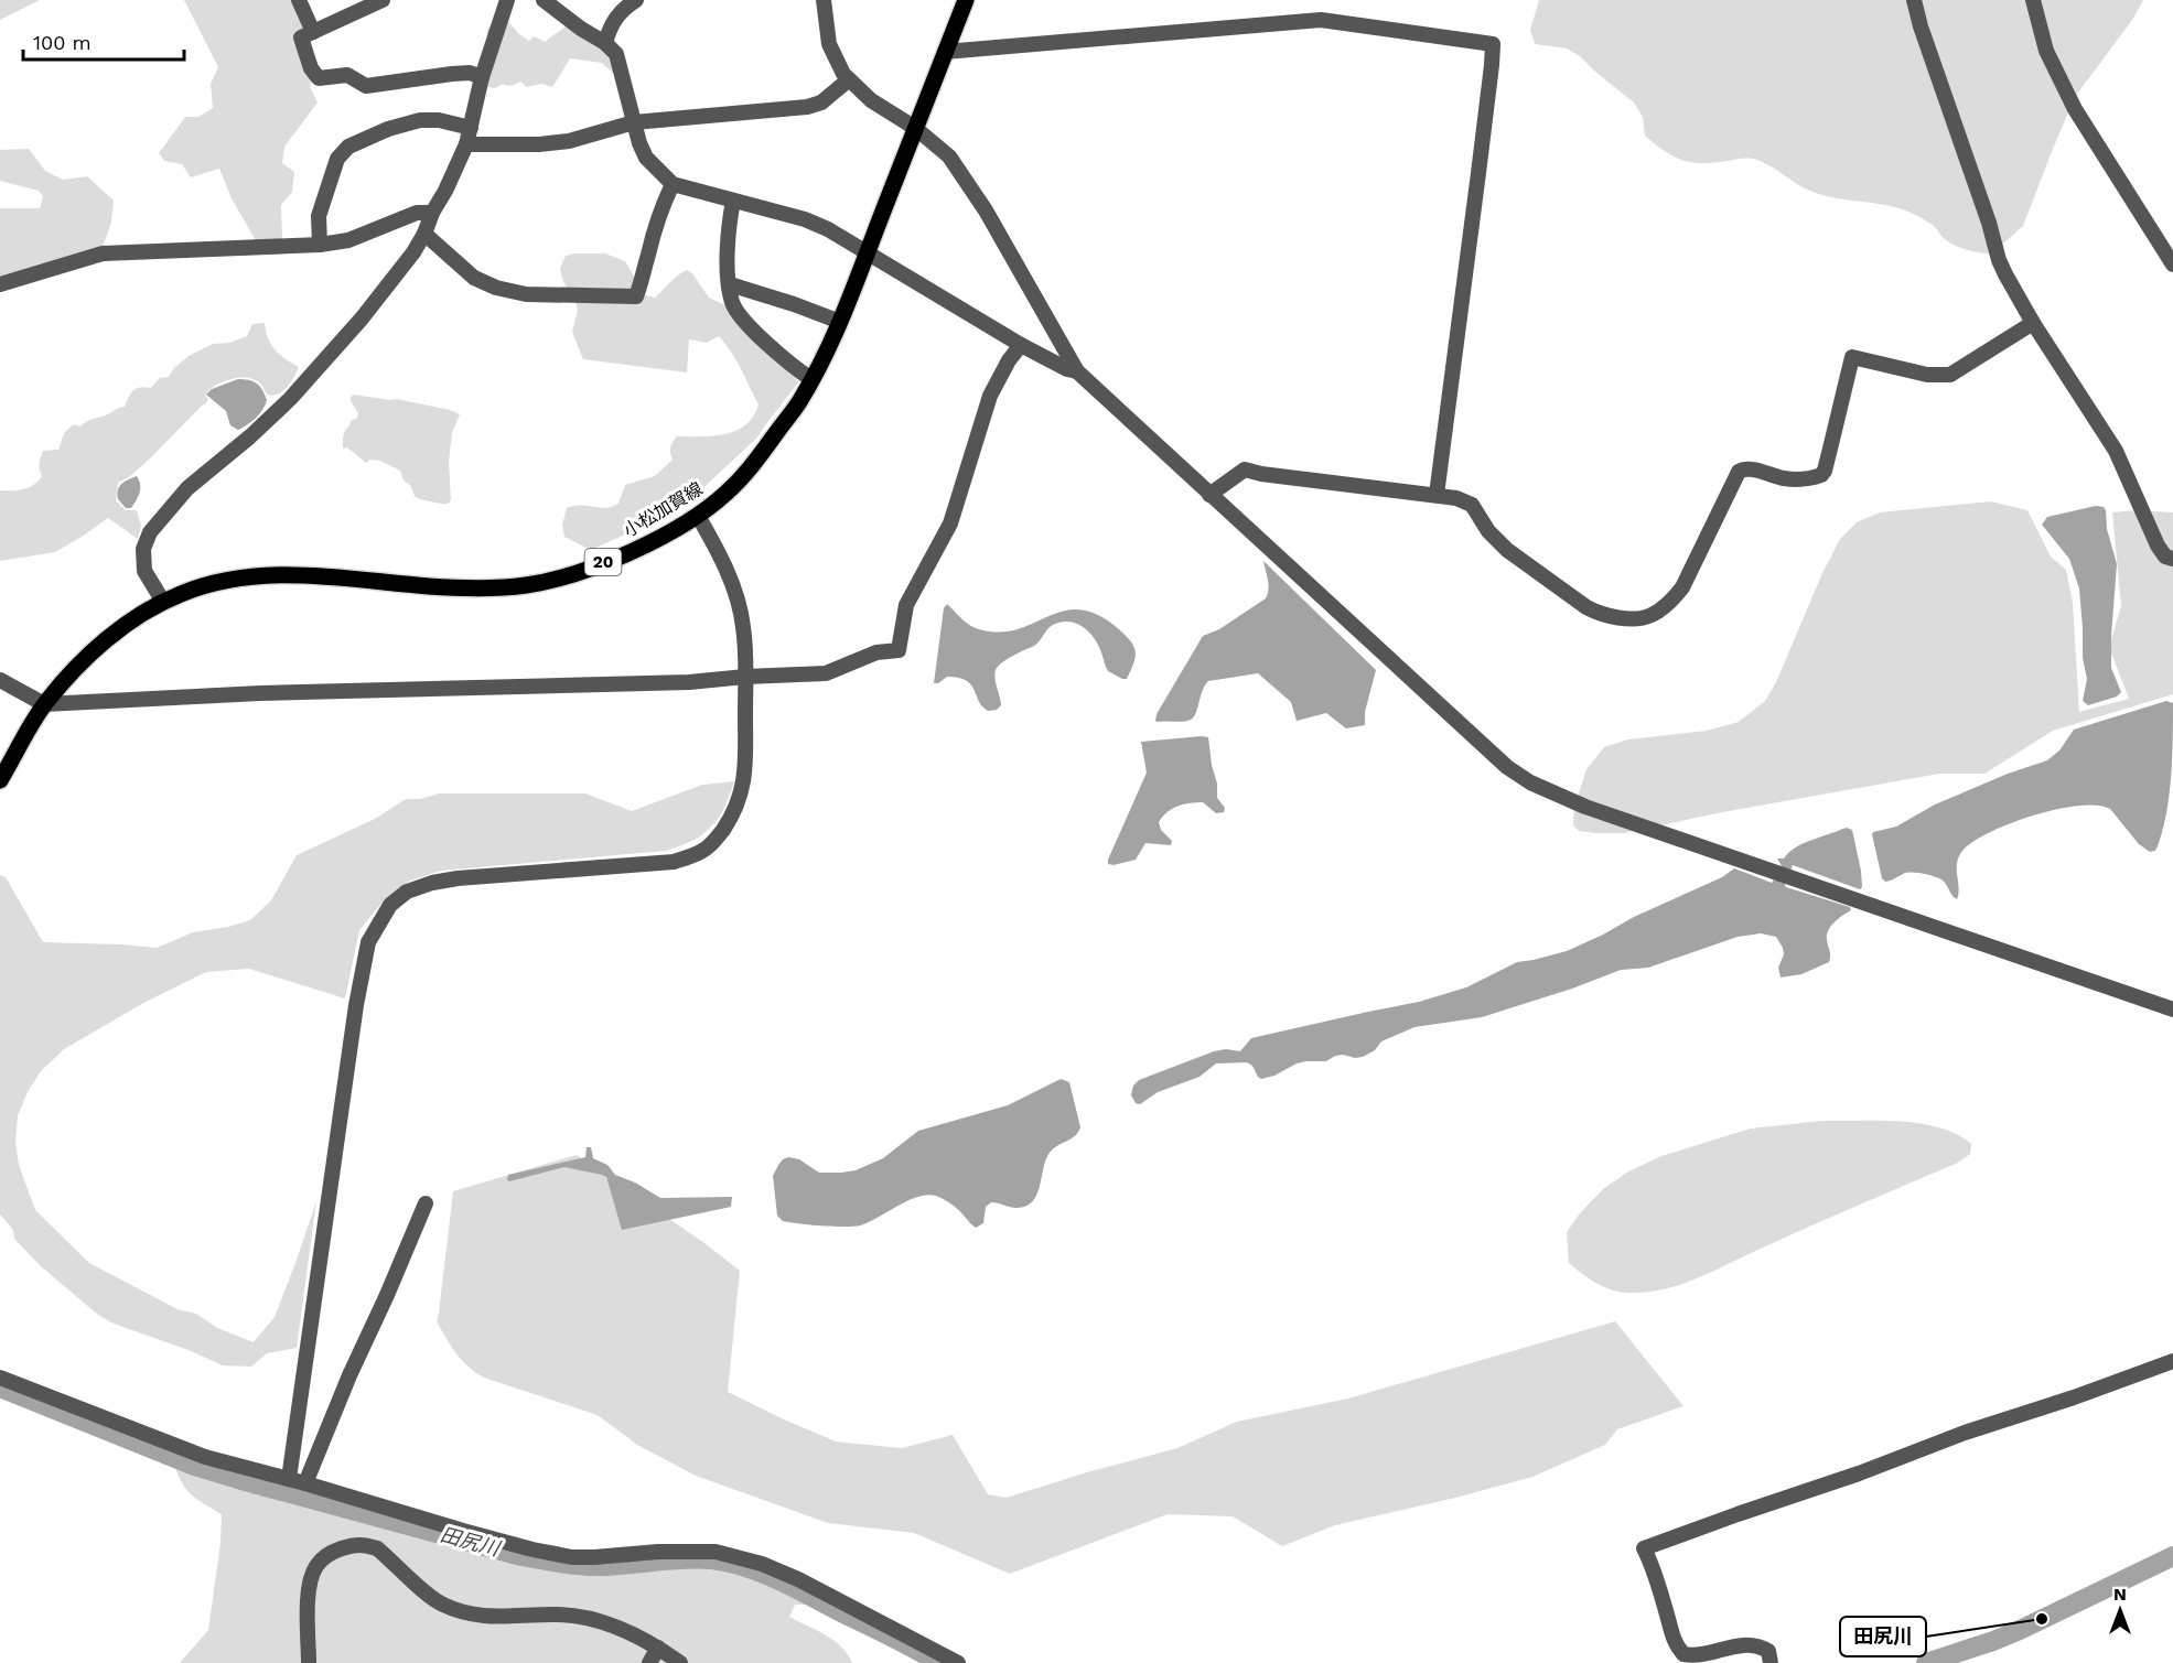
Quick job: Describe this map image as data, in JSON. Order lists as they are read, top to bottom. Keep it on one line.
{"streets":{"main road":["小松加賀線","20"]},"water":["田尻川"],"places":["田尻川"],"scale_bar":"100 m","north":"top"}
